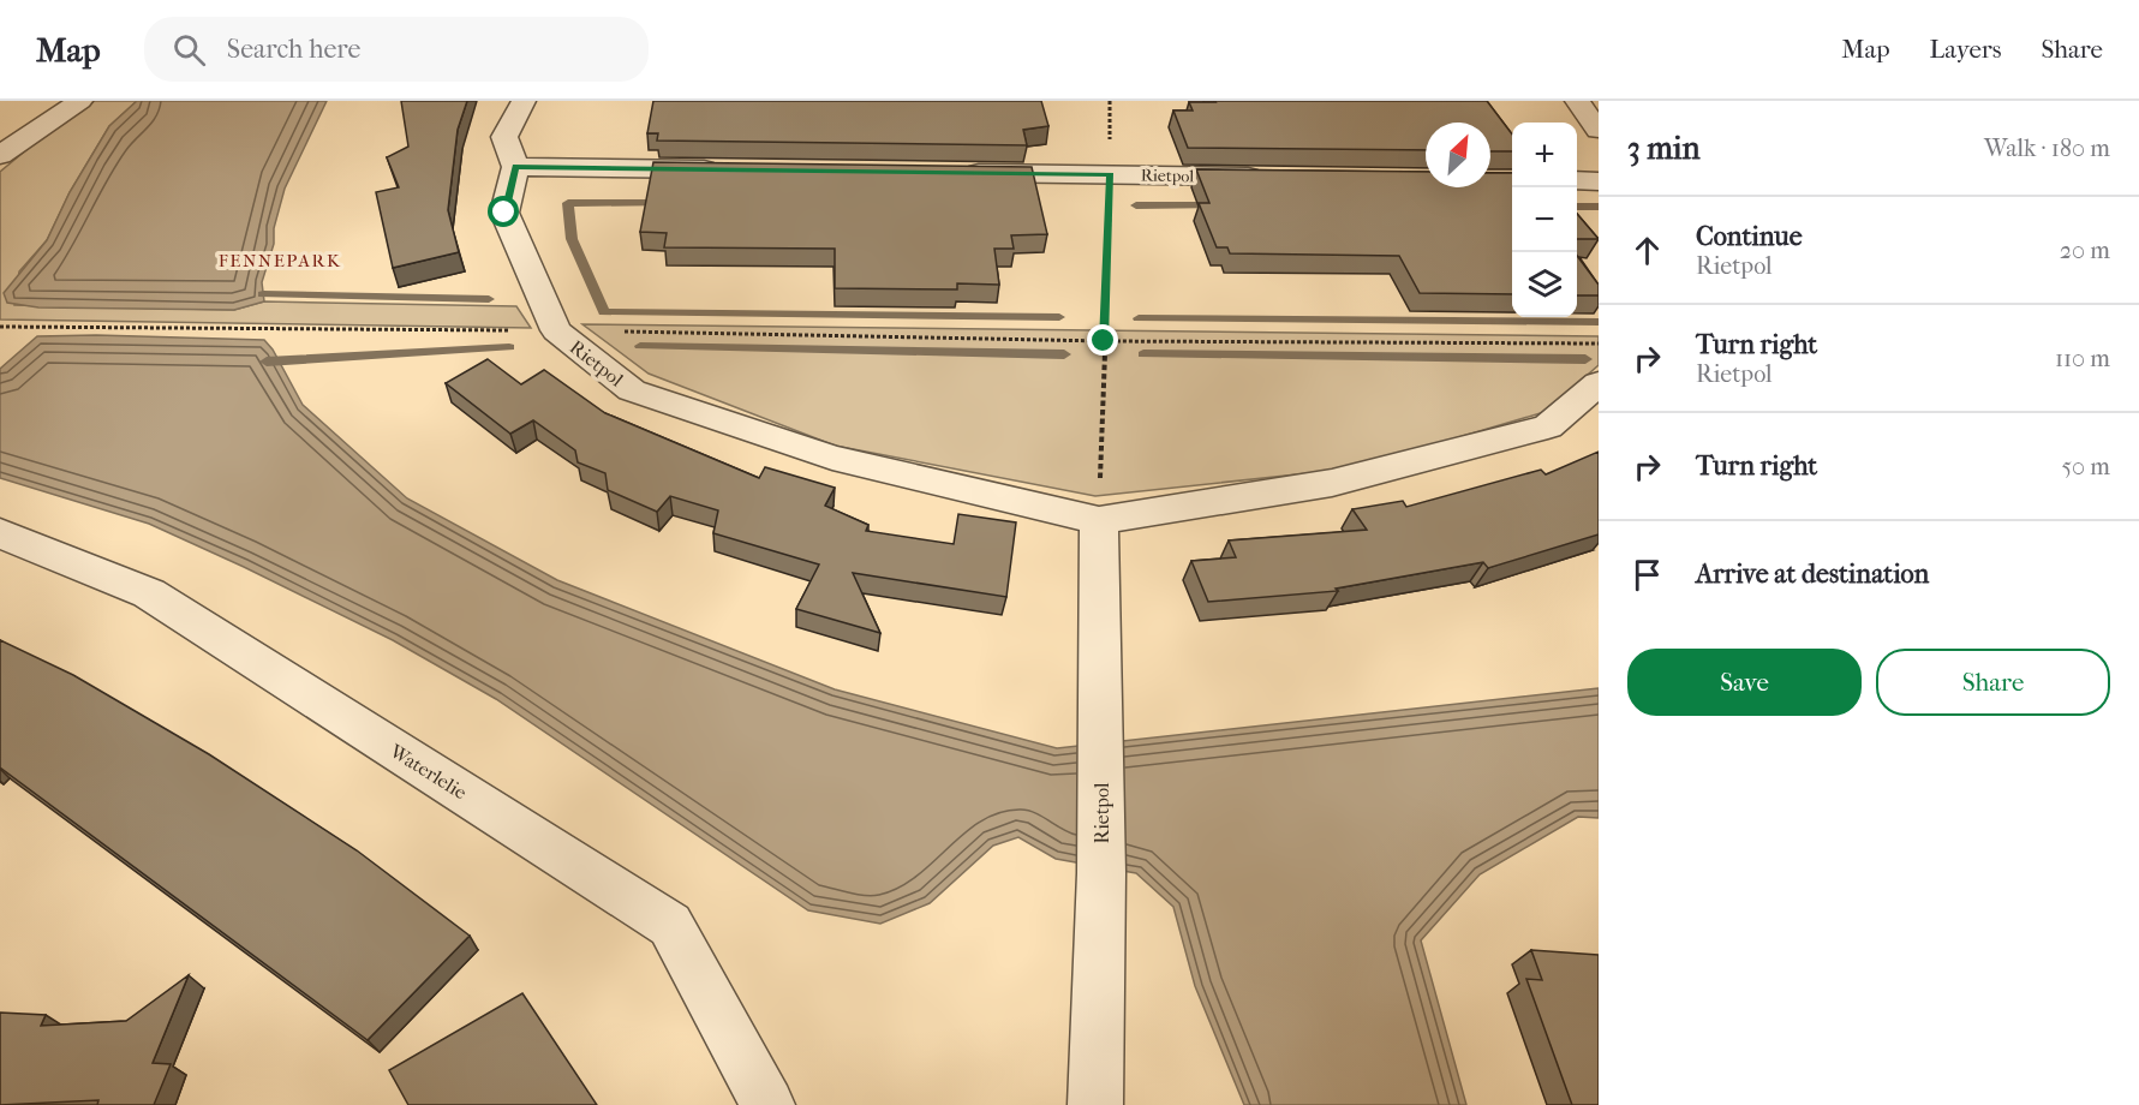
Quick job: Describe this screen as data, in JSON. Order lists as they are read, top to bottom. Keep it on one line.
{"streets":{"street":["Rietpol","Waterlelie"]},"districts":["FENNEPARK"],"north":"top right","page":{"header":"Map","search":"Search here","nav":["Map","Layers","Share"],"heading":["3 min","Walk · 180 m"],"map_buttons":["+","−"],"list":[["Continue","Rietpol","20 m"],["Turn right","Rietpol","110 m"],["Turn right","50 m"],"Arrive at destination"],"buttons":["Save","Share"]}}
